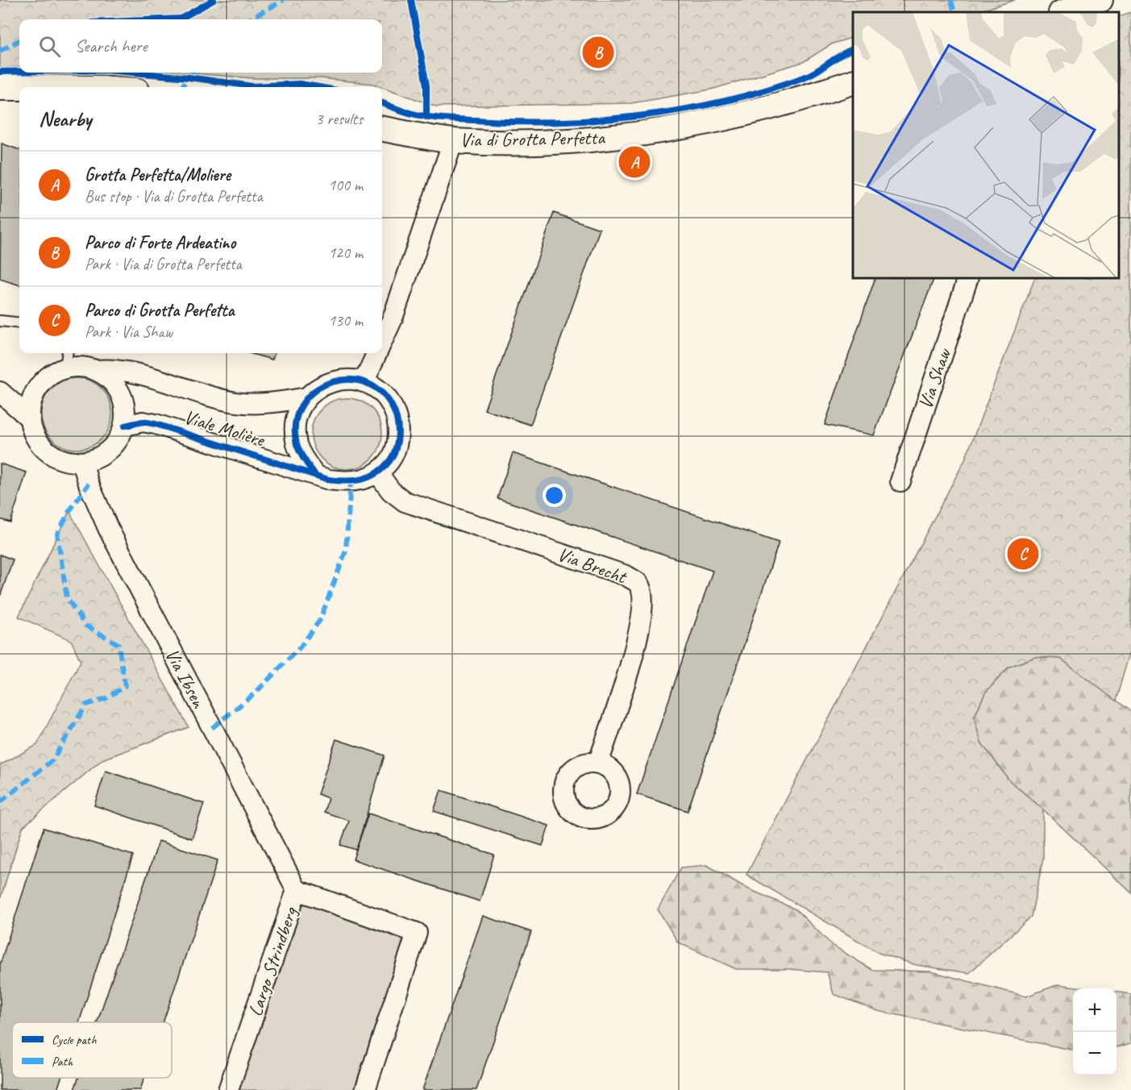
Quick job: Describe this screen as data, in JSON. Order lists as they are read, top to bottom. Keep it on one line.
{"streets":{"street":["Via di Grotta Perfetta","Via Shaw","Viale Molière","Via Brecht","Via Ibsen","Largo Strindberg"]},"crossings":[["Viale Molière","Via Brecht"],["Viale Molière","Via Ibsen"],["Via Ibsen","Largo Strindberg"]],"legend":["Cycle path","Path"],"page":{"search":"Search here","pins":["B","A","C"],"heading":["Nearby","3 results"],"list":[{"mark":"A","name":"Grotta Perfetta/Moliere","note":"Bus stop · Via di Grotta Perfetta","value":"100 m"},{"mark":"B","name":"Parco di Forte Ardeatino","note":"Park · Via di Grotta Perfetta","value":"120 m"},{"mark":"C","name":"Parco di Grotta Perfetta","note":"Park · Via Shaw","value":"130 m"}],"map_buttons":["+","−"]}}
